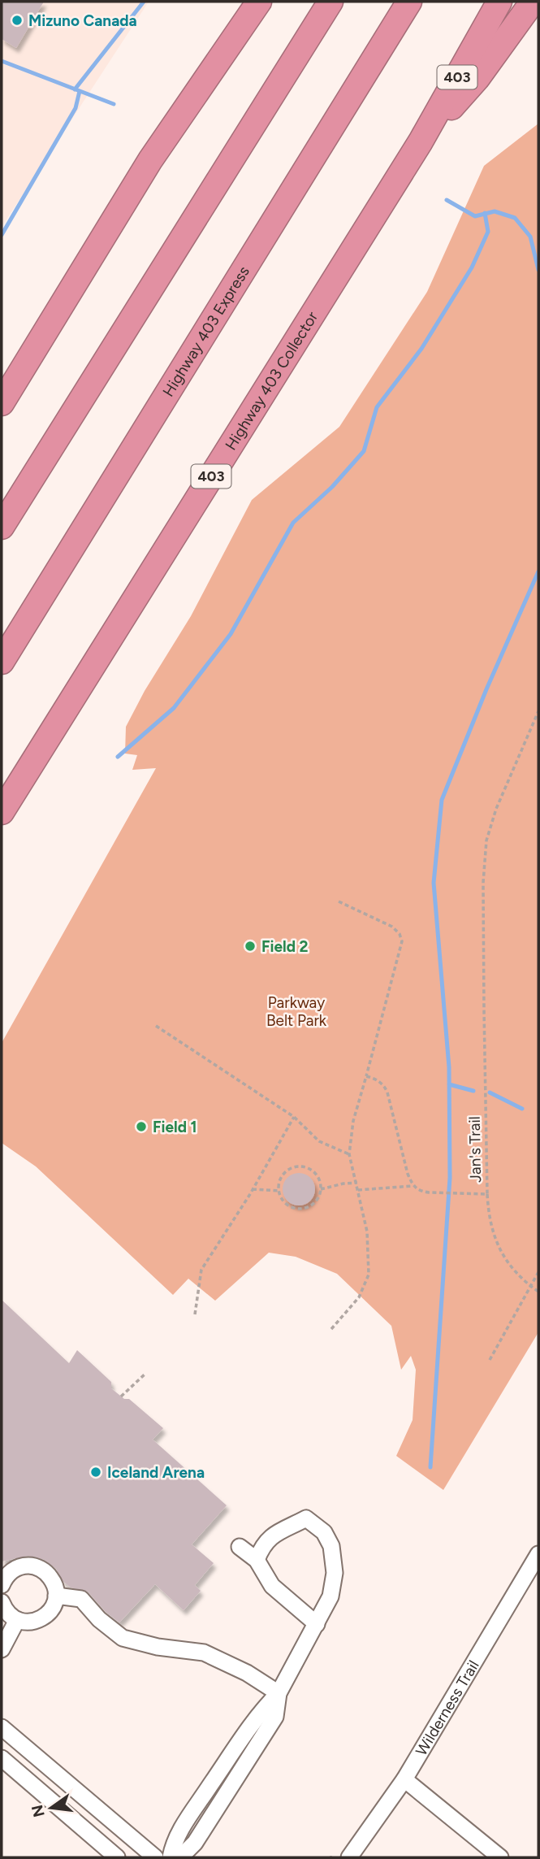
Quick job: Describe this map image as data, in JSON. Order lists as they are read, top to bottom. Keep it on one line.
{"streets":{"highway":["403","Highway 403 Express","Highway 403 Collector"],"street":["Wilderness Trail"],"path":["Jan's Trail"]},"parks":["Parkway Belt Park"],"places":["Mizuno Canada","Field 2","Field 1","Iceland Arena"],"north":"left"}
